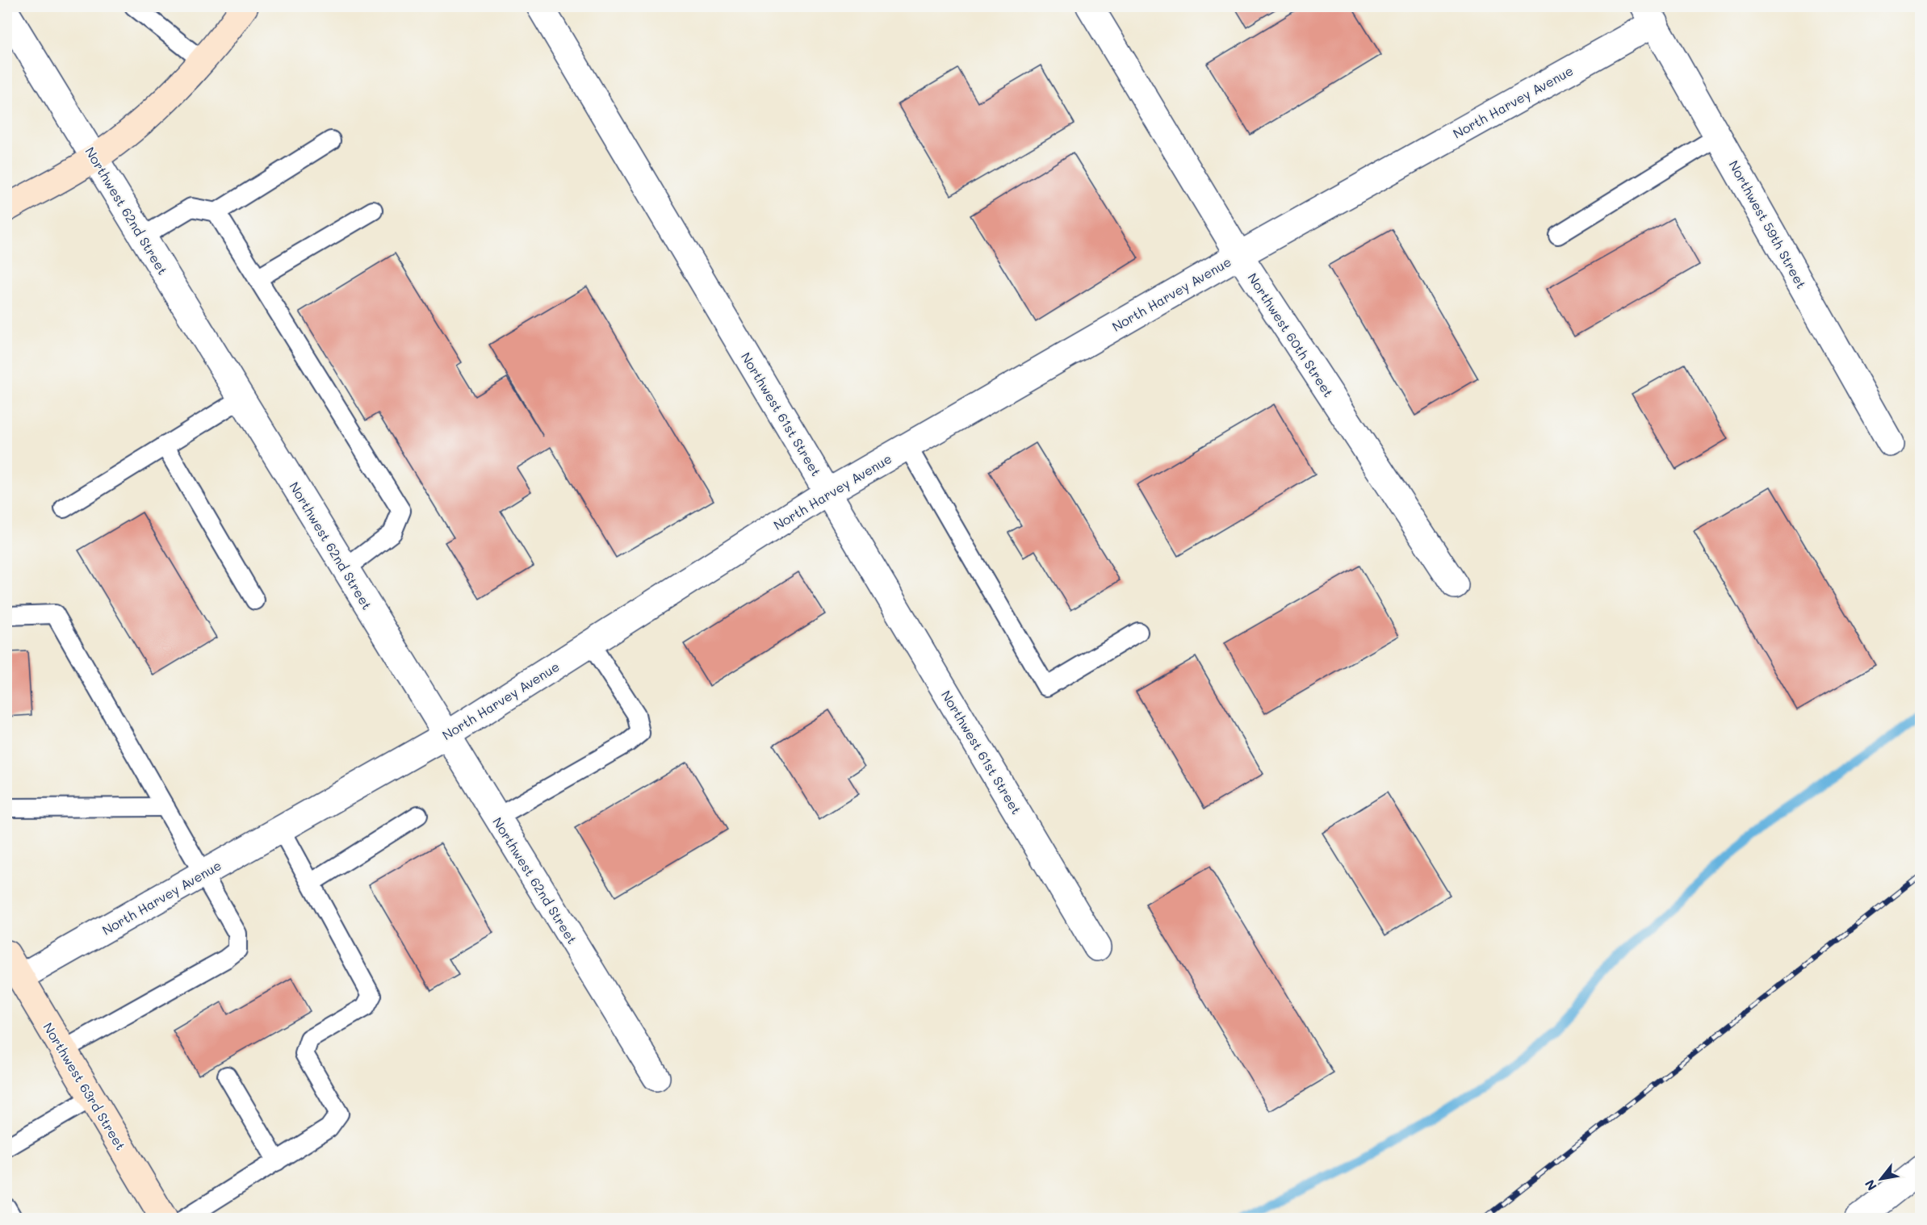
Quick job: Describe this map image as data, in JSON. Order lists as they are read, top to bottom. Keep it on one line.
{"streets":{"street":["North Harvey Avenue","Northwest 62nd Street","Northwest 59th Street","Northwest 60th Street","Northwest 61st Street","Northwest 63rd Street"]},"crossings":[["North Harvey Avenue","Northwest 62nd Street"],["North Harvey Avenue","Northwest 59th Street"],["North Harvey Avenue","Northwest 60th Street"],["North Harvey Avenue","Northwest 61st Street"],["North Harvey Avenue","Northwest 63rd Street"]],"north":"bottom left"}
